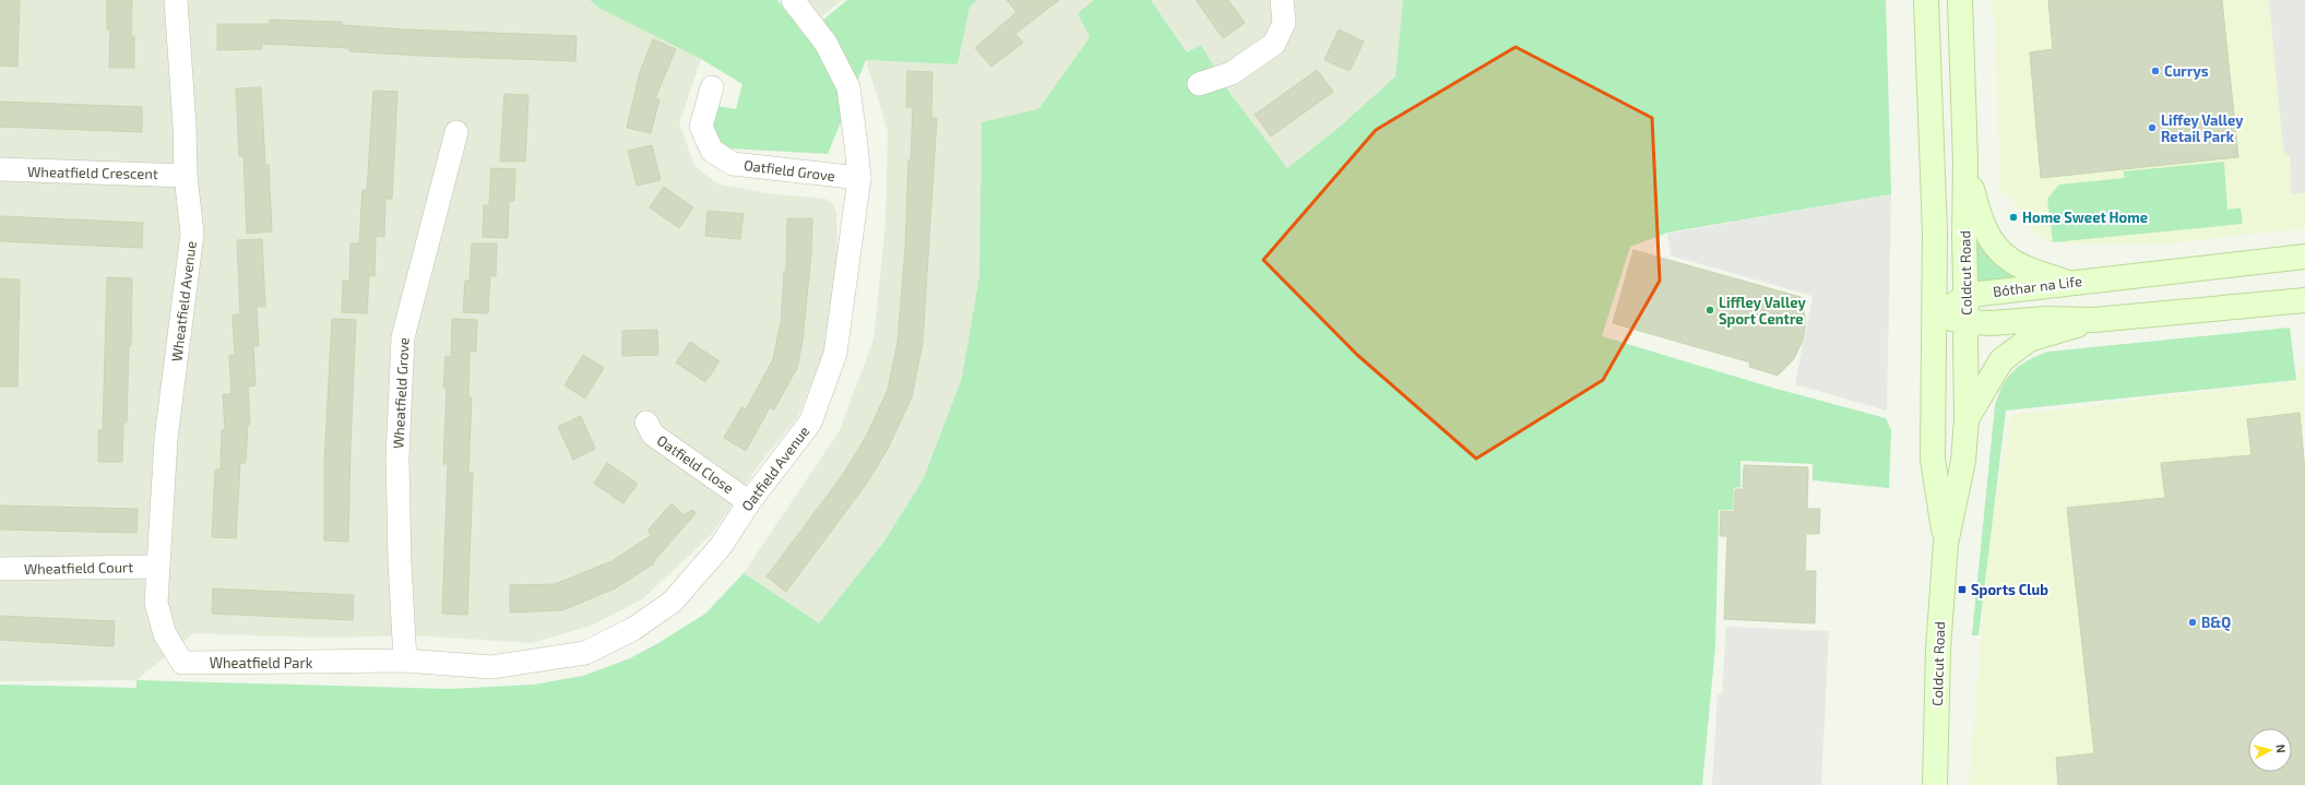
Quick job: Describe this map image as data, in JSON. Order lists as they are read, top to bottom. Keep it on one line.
{"streets":{"main road":["Coldcut Road","Bóthar na Life"],"street":["Oatfield Grove","Wheatfield Crescent","Wheatfield Avenue","Wheatfield Grove","Oatfield Close","Oatfield Avenue","Wheatfield Court","Wheatfield Park"]},"crossings":[["Oatfield Grove","Oatfield Avenue"],["Wheatfield Crescent","Wheatfield Avenue"],["Coldcut Road","Bóthar na Life"],["Wheatfield Avenue","Wheatfield Court"],["Wheatfield Avenue","Wheatfield Park"],["Wheatfield Grove","Oatfield Avenue"],["Wheatfield Grove","Wheatfield Park"],["Oatfield Close","Oatfield Avenue"],["Oatfield Avenue","Wheatfield Park"]],"places":{"other":["Currys","Liffey Valley Retail Park","Home Sweet Home","Liffley Valley Sport Centre","B&Q"],"transit":["Sports Club"]},"north":"right"}
